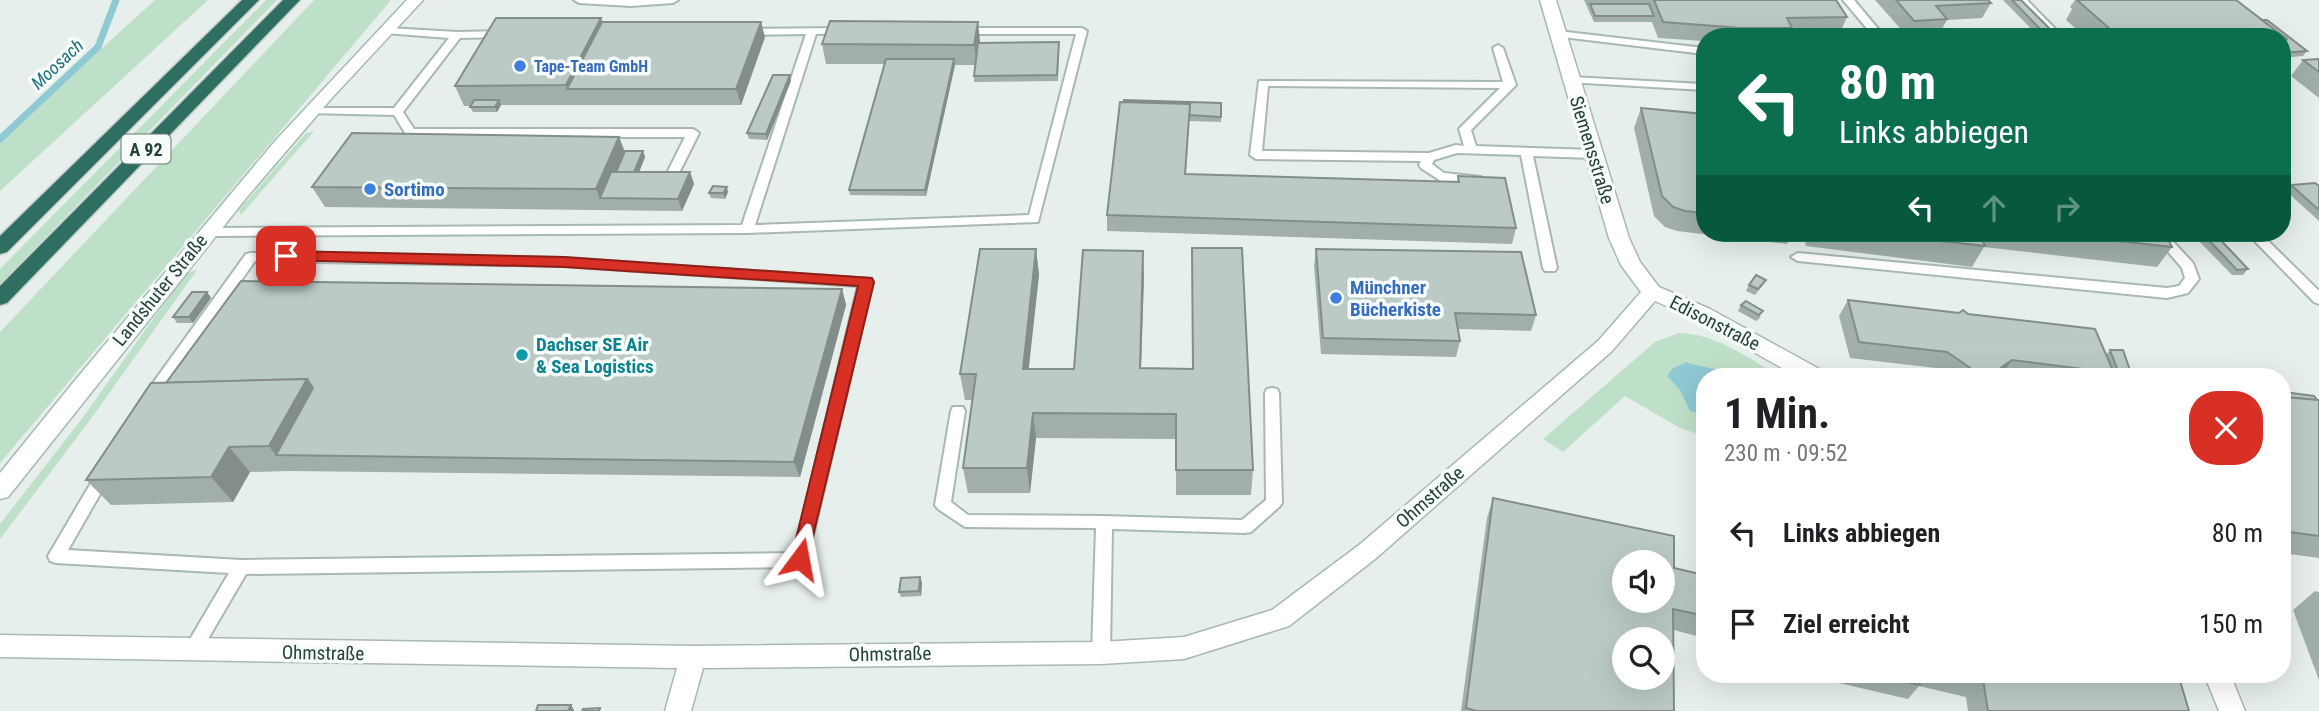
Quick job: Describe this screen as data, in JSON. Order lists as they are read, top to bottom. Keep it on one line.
{"streets":{"highway":["A 92"],"street":["Siemensstraße","Landshuter Straße","Edisonstraße","Ohmstraße"]},"crossings":[["Siemensstraße","Edisonstraße"],["Siemensstraße","Ohmstraße"],["Edisonstraße","Ohmstraße"]],"water":["Moosach"],"places":["Tape-Team GmbH","Sortimo","Münchner Bücherkiste","Dachser SE Air & Sea Logistics"],"page":{"turn":["80 m","Links abbiegen"],"heading":["1 Min.","230 m · 09:52"],"list":[{"name":"Links abbiegen","value":"80 m"},{"name":"Ziel erreicht","value":"150 m"}]}}
